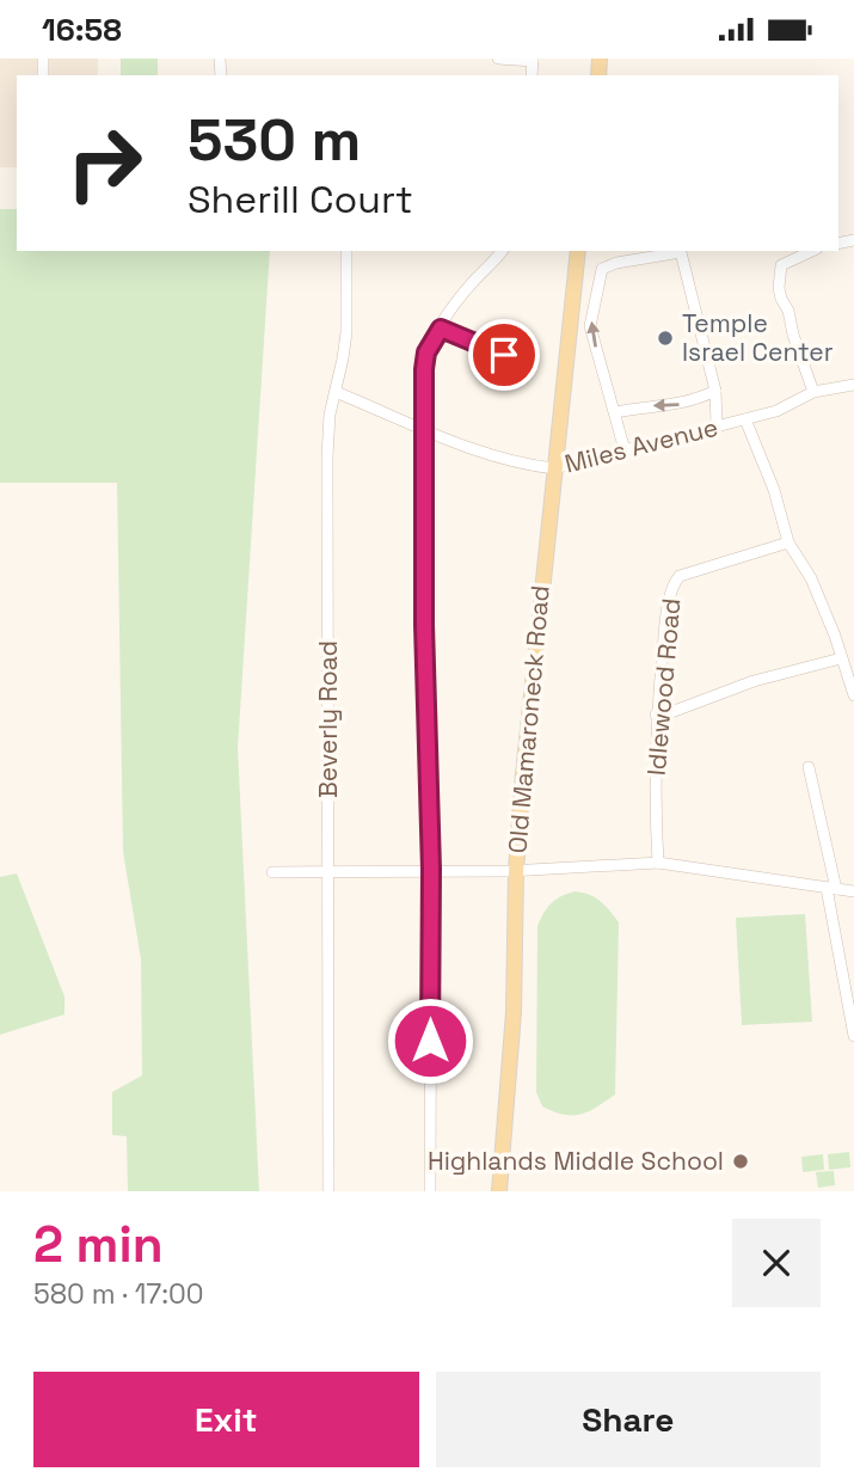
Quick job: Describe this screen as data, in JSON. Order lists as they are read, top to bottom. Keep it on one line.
{"streets":{"main road":["Old Mamaroneck Road"],"street":["Miles Avenue","Idlewood Road","Beverly Road"]},"crossings":[["Miles Avenue","Beverly Road"],["Miles Avenue","Old Mamaroneck Road"]],"places":["Temple Israel Center","Highlands Middle School"],"page":{"status":"16:58","turn":["530 m","Sherill Court"],"heading":["2 min","580 m · 17:00"],"buttons":["Exit","Share"]}}
